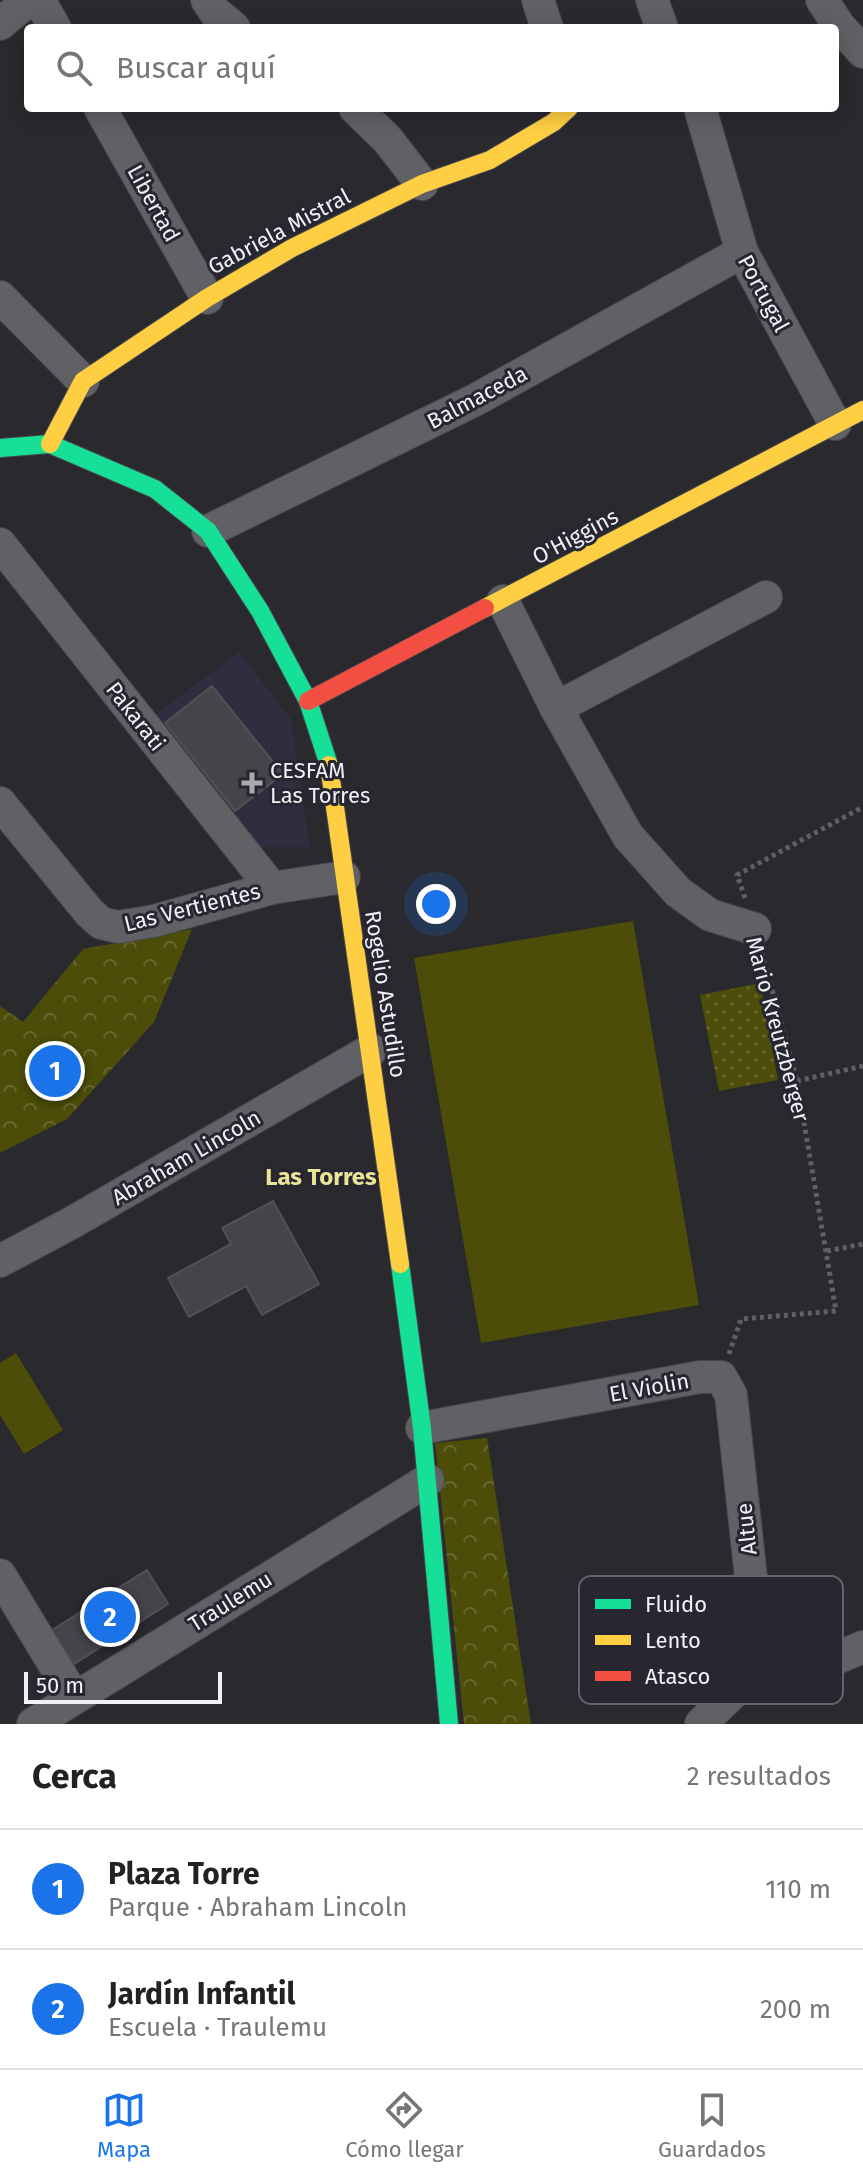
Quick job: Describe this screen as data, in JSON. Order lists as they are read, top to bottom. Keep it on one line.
{"streets":{"street":["Libertad","Gabriela Mistral","Portugal","Balmaceda","O'Higgins","Pakarati","Las Vertientes","Rogelio Astudillo","Mario Kreutzberger","Abraham Lincoln","El Violin","Altue","Traulemu"]},"crossings":[["Libertad","Gabriela Mistral"],["Gabriela Mistral","Rogelio Astudillo"],["Portugal","Balmaceda"],["Portugal","O'Higgins"],["Balmaceda","Rogelio Astudillo"],["O'Higgins","Rogelio Astudillo"],["O'Higgins","Mario Kreutzberger"],["Pakarati","Las Vertientes"],["Las Vertientes","Rogelio Astudillo"],["Rogelio Astudillo","Abraham Lincoln"],["Rogelio Astudillo","El Violin"],["Rogelio Astudillo","Traulemu"],["Mario Kreutzberger","El Violin"],["El Violin","Altue"]],"districts":["Las Torres"],"places":{"health":["CESFAM Las Torres"]},"legend":["Fluido","Lento","Atasco"],"scale_bar":"50 m","page":{"search":"Buscar aquí","pins":["1","2"],"scale":"50 m","heading":["Cerca","2 resultados"],"list":[{"mark":"1","name":"Plaza Torre","note":"Parque · Abraham Lincoln","value":"110 m"},{"mark":"2","name":"Jardín Infantil","note":"Escuela · Traulemu","value":"200 m"}],"nav":["Mapa","Cómo llegar","Guardados"]}}
